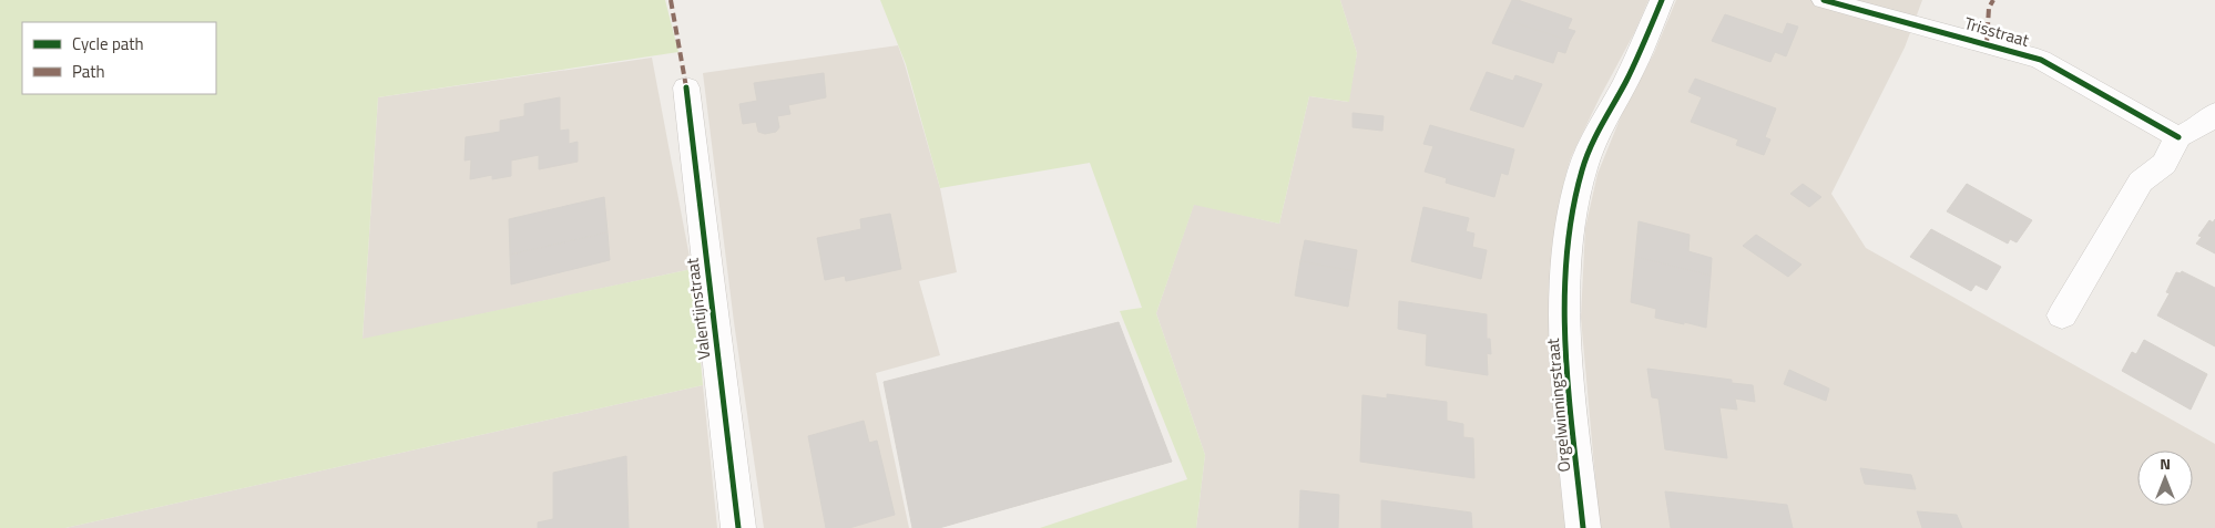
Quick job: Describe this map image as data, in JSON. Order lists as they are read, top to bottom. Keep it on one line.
{"streets":{"street":["Trisstraat","Valentijnstraat","Orgelwinningstraat"]},"legend":["Cycle path","Path"],"north":"top"}
